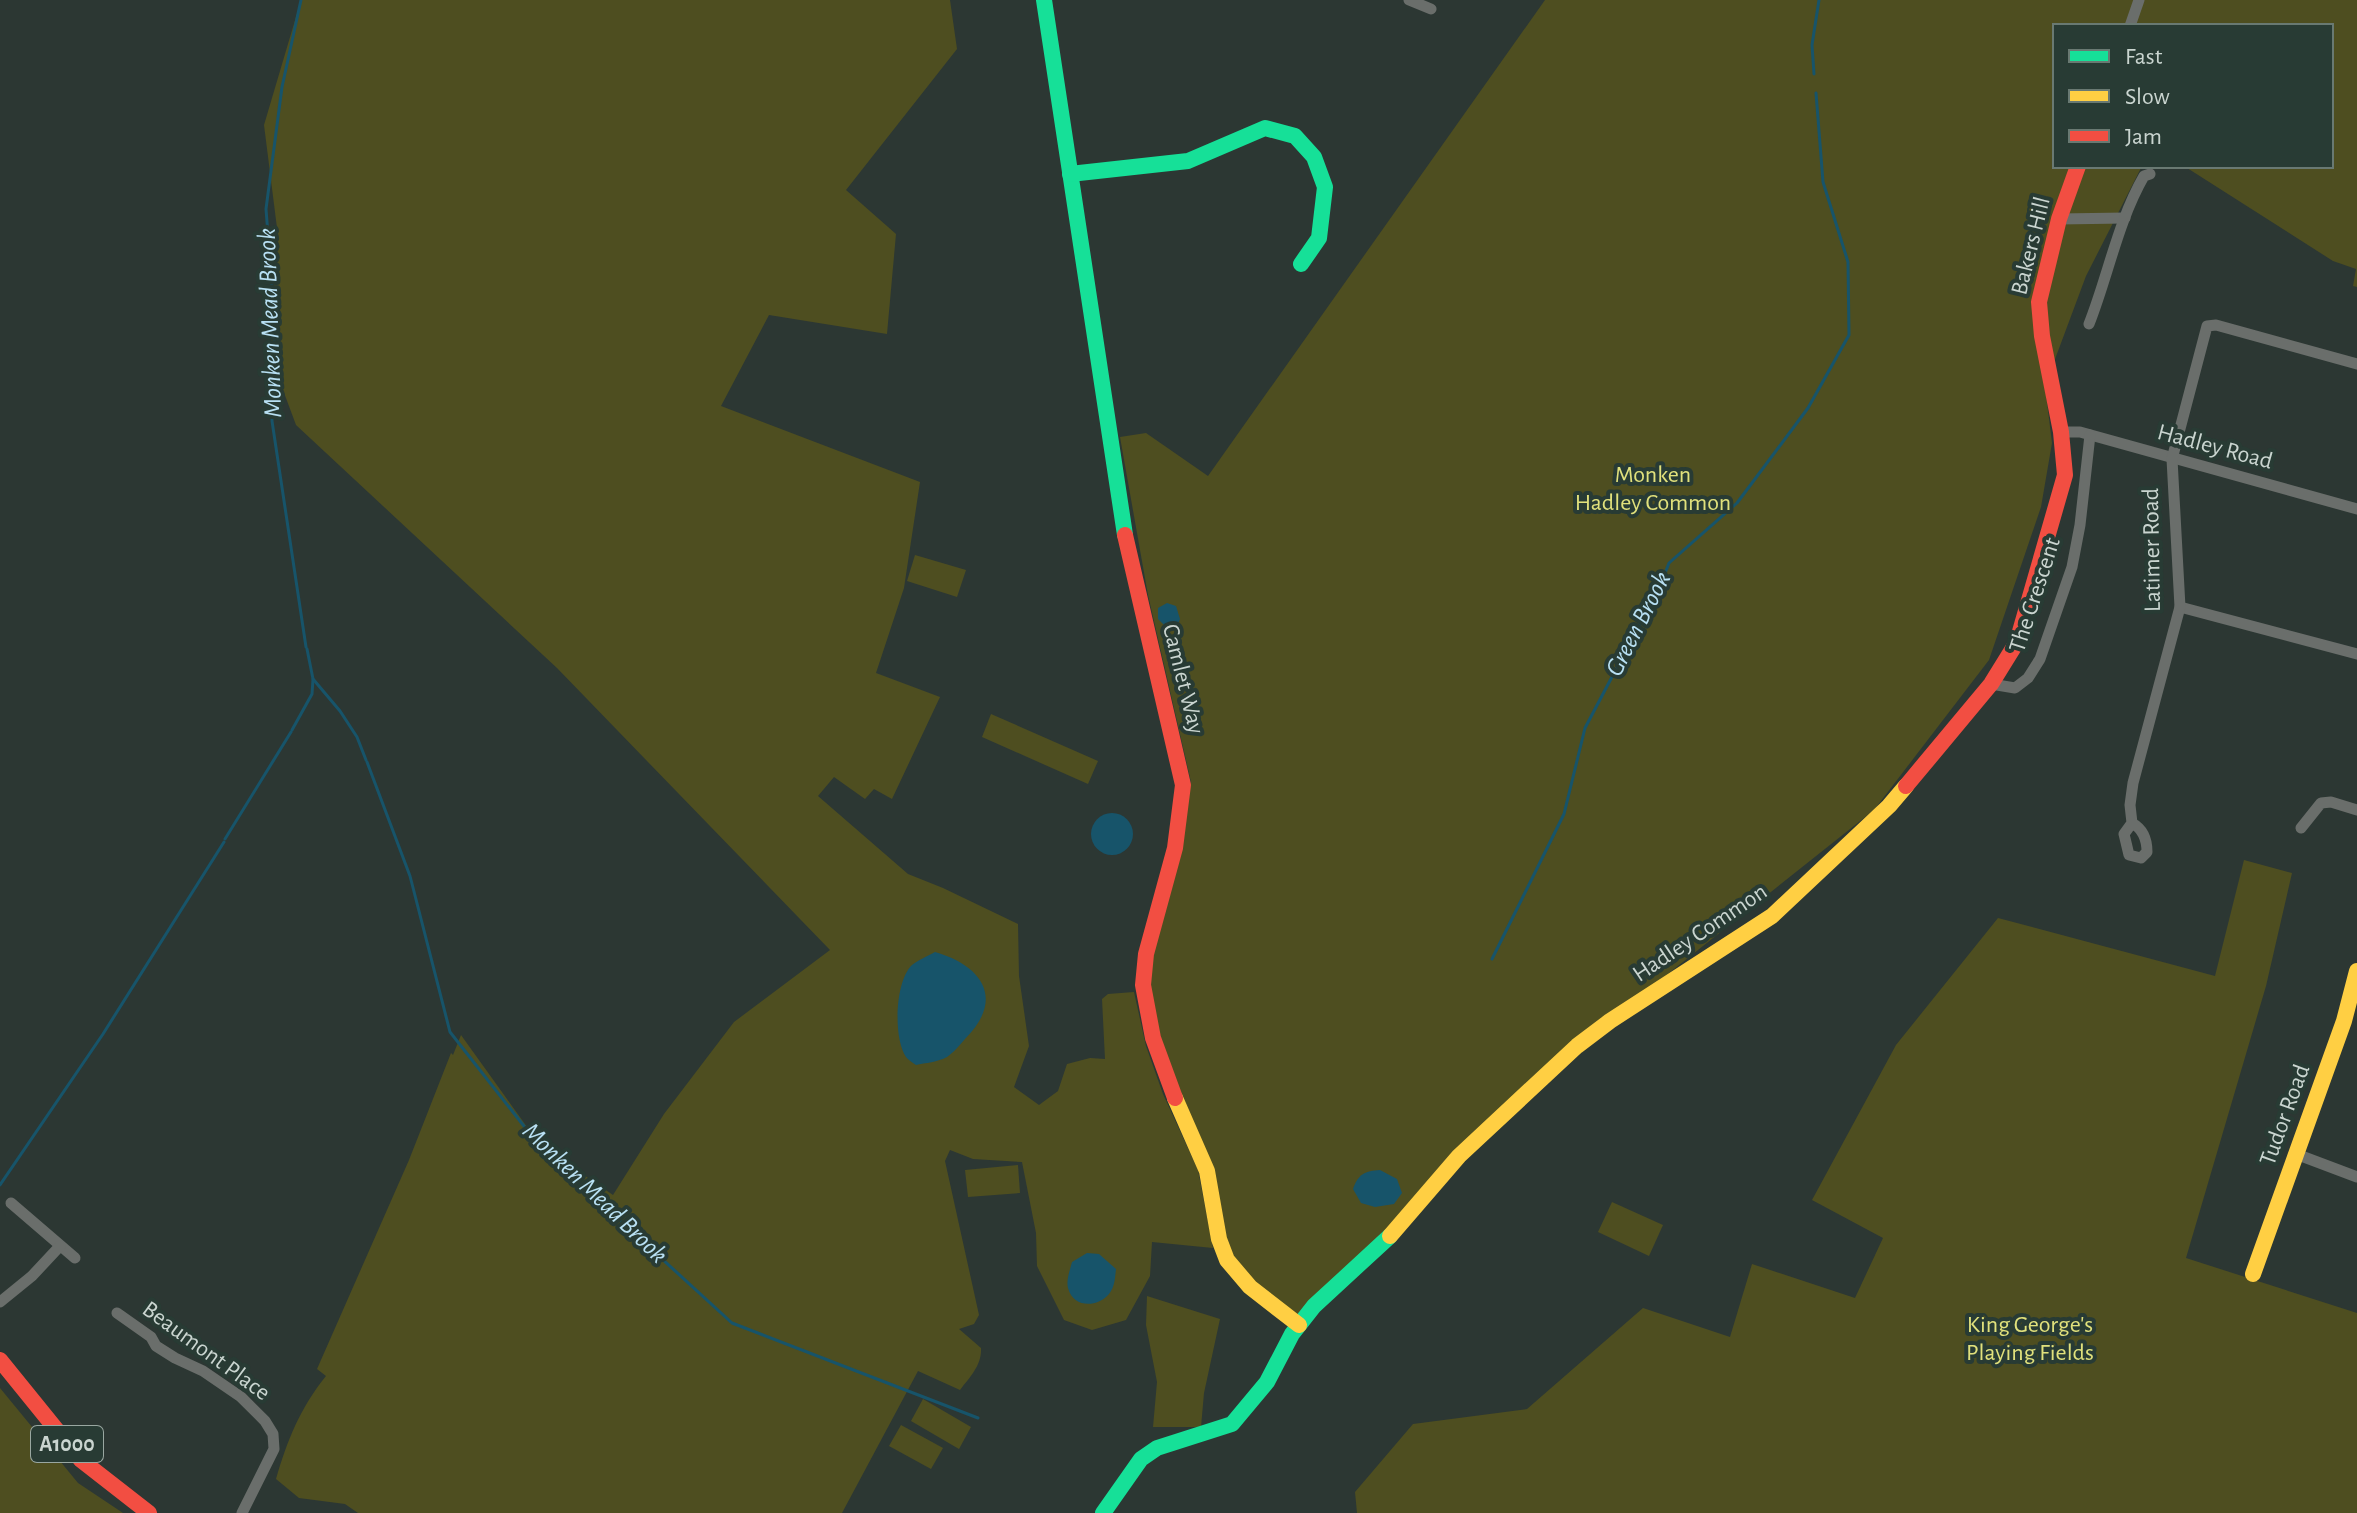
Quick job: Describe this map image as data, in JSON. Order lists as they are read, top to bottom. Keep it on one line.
{"streets":{"street":["Bakers Hill","Hadley Road","Latimer Road","The Crescent","Camlet Way","Hadley Common","Tudor Road","Beaumont Place","A1000"]},"crossings":[["Bakers Hill","Hadley Road"],["Bakers Hill","Hadley Common"],["Hadley Road","Latimer Road"],["Hadley Road","The Crescent"],["Hadley Road","Hadley Common"],["The Crescent","Hadley Common"],["Camlet Way","Hadley Common"]],"water":["Monken Mead Brook","Green Brook"],"parks":["Monken Hadley Common","King George's Playing Fields"],"legend":["Fast","Slow","Jam"]}
